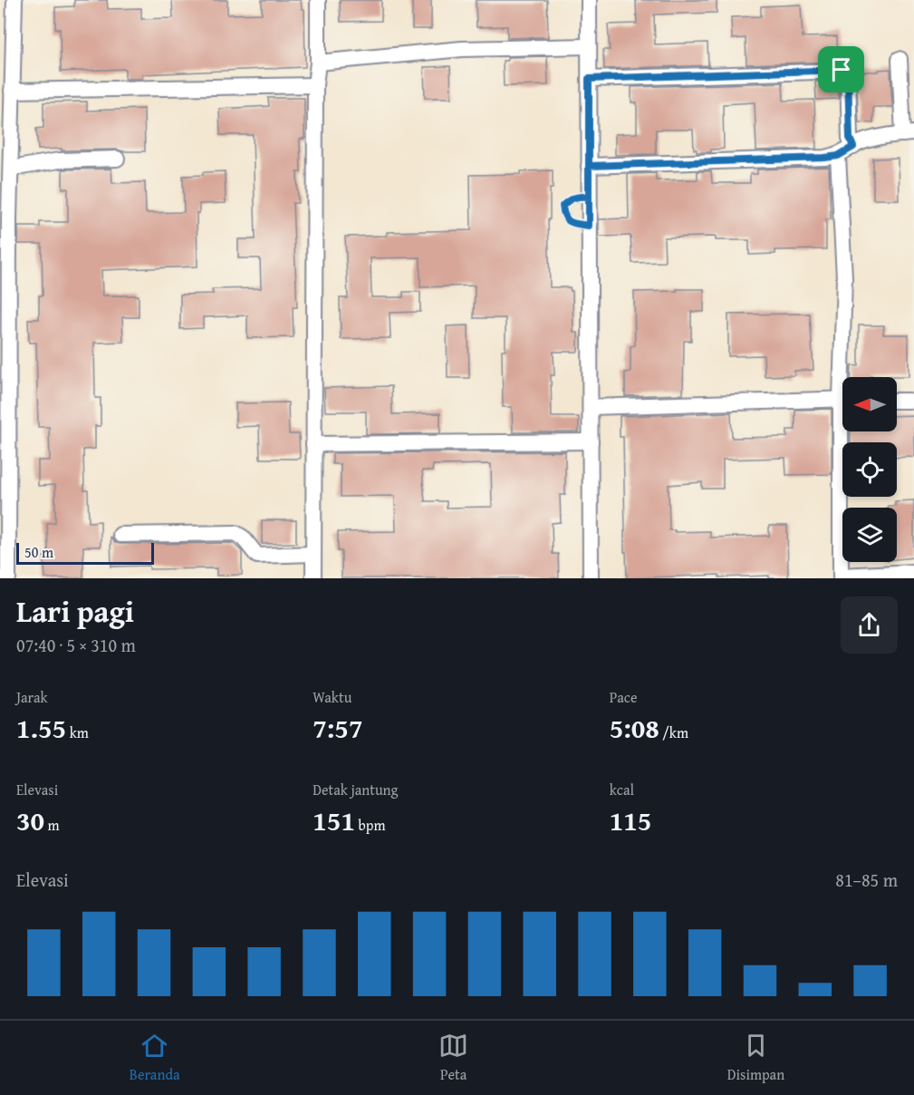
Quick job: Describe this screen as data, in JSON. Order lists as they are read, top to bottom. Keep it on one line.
{"scale_bar":"50 m","north":"left","page":{"scale":"50 m","heading":["Lari pagi","07:40 · 5 × 310 m"],"stats":[["Jarak","1.55 km"],["Waktu","7:57"],["Pace","5:08 /km"],["Elevasi","30 m"],["Detak jantung","151 bpm"],["kcal","115"]],"chart":["Elevasi","81–85 m"],"tabs":["Beranda","Peta","Disimpan"]}}
